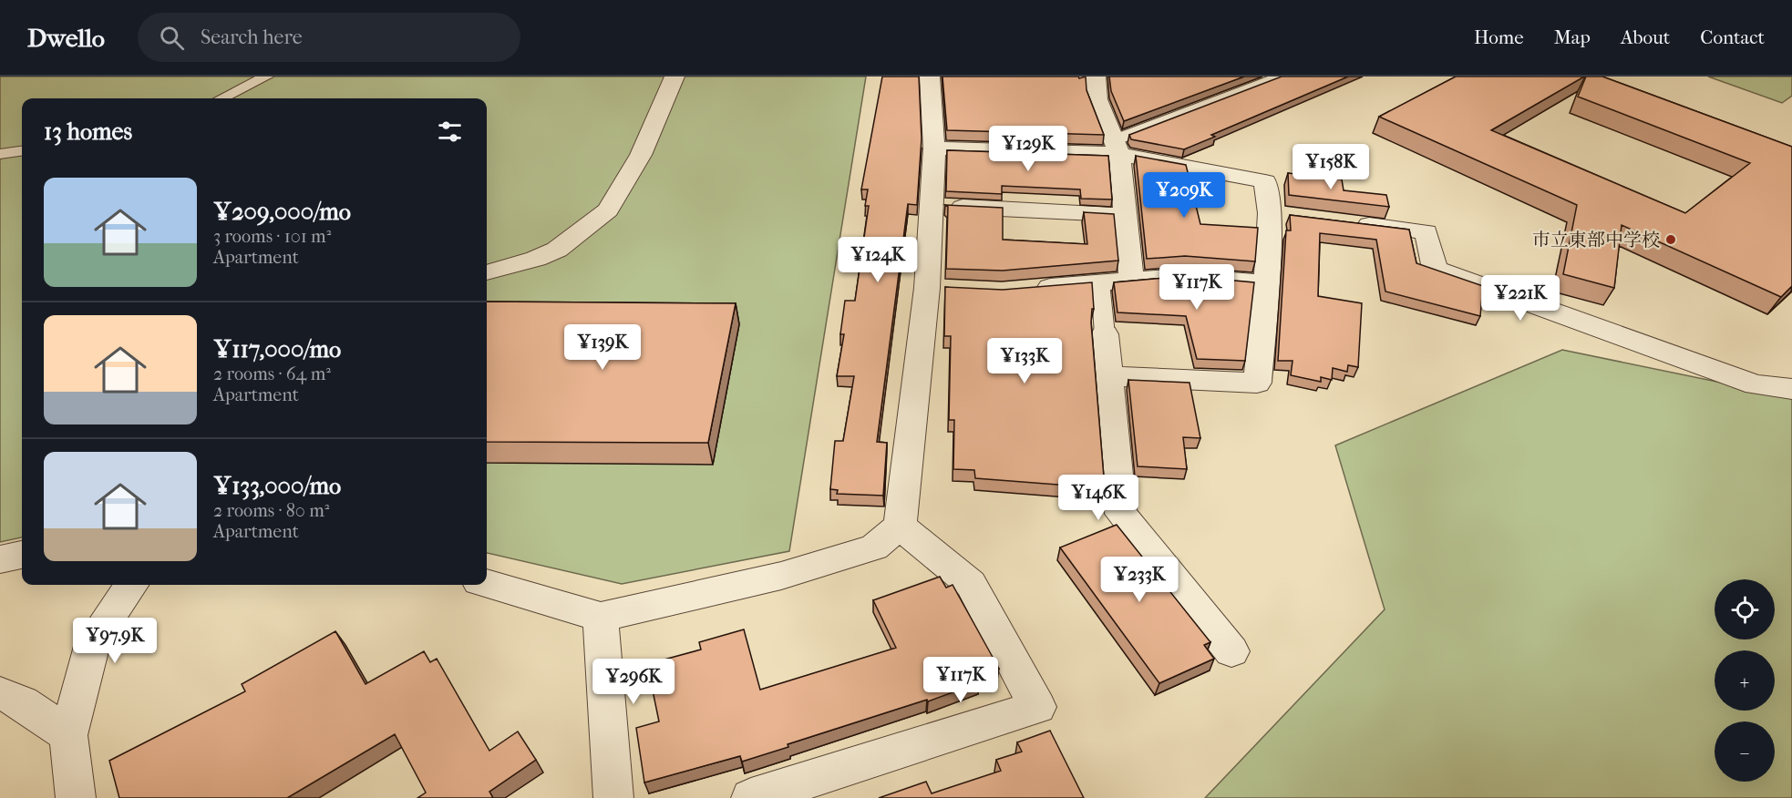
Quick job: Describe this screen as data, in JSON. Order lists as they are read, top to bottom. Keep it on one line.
{"places":["市立東部中学校"],"page":{"header":"Dwello","search":"Search here","nav":["Home","Map","About","Contact"],"heading":"13 homes","price":["¥129K","¥158K","¥209K","¥124K","¥117K","¥221K","¥139K","¥133K","¥146K","¥233K","¥97.9K","¥117K","¥296K"],"list":[{"name":"¥209,000/mo","note":"3 rooms · 101 m² · Apartment"},{"name":"¥117,000/mo","note":"2 rooms · 64 m² · Apartment"},{"name":"¥133,000/mo","note":"2 rooms · 80 m² · Apartment"}],"map_buttons":["+","−"]}}
